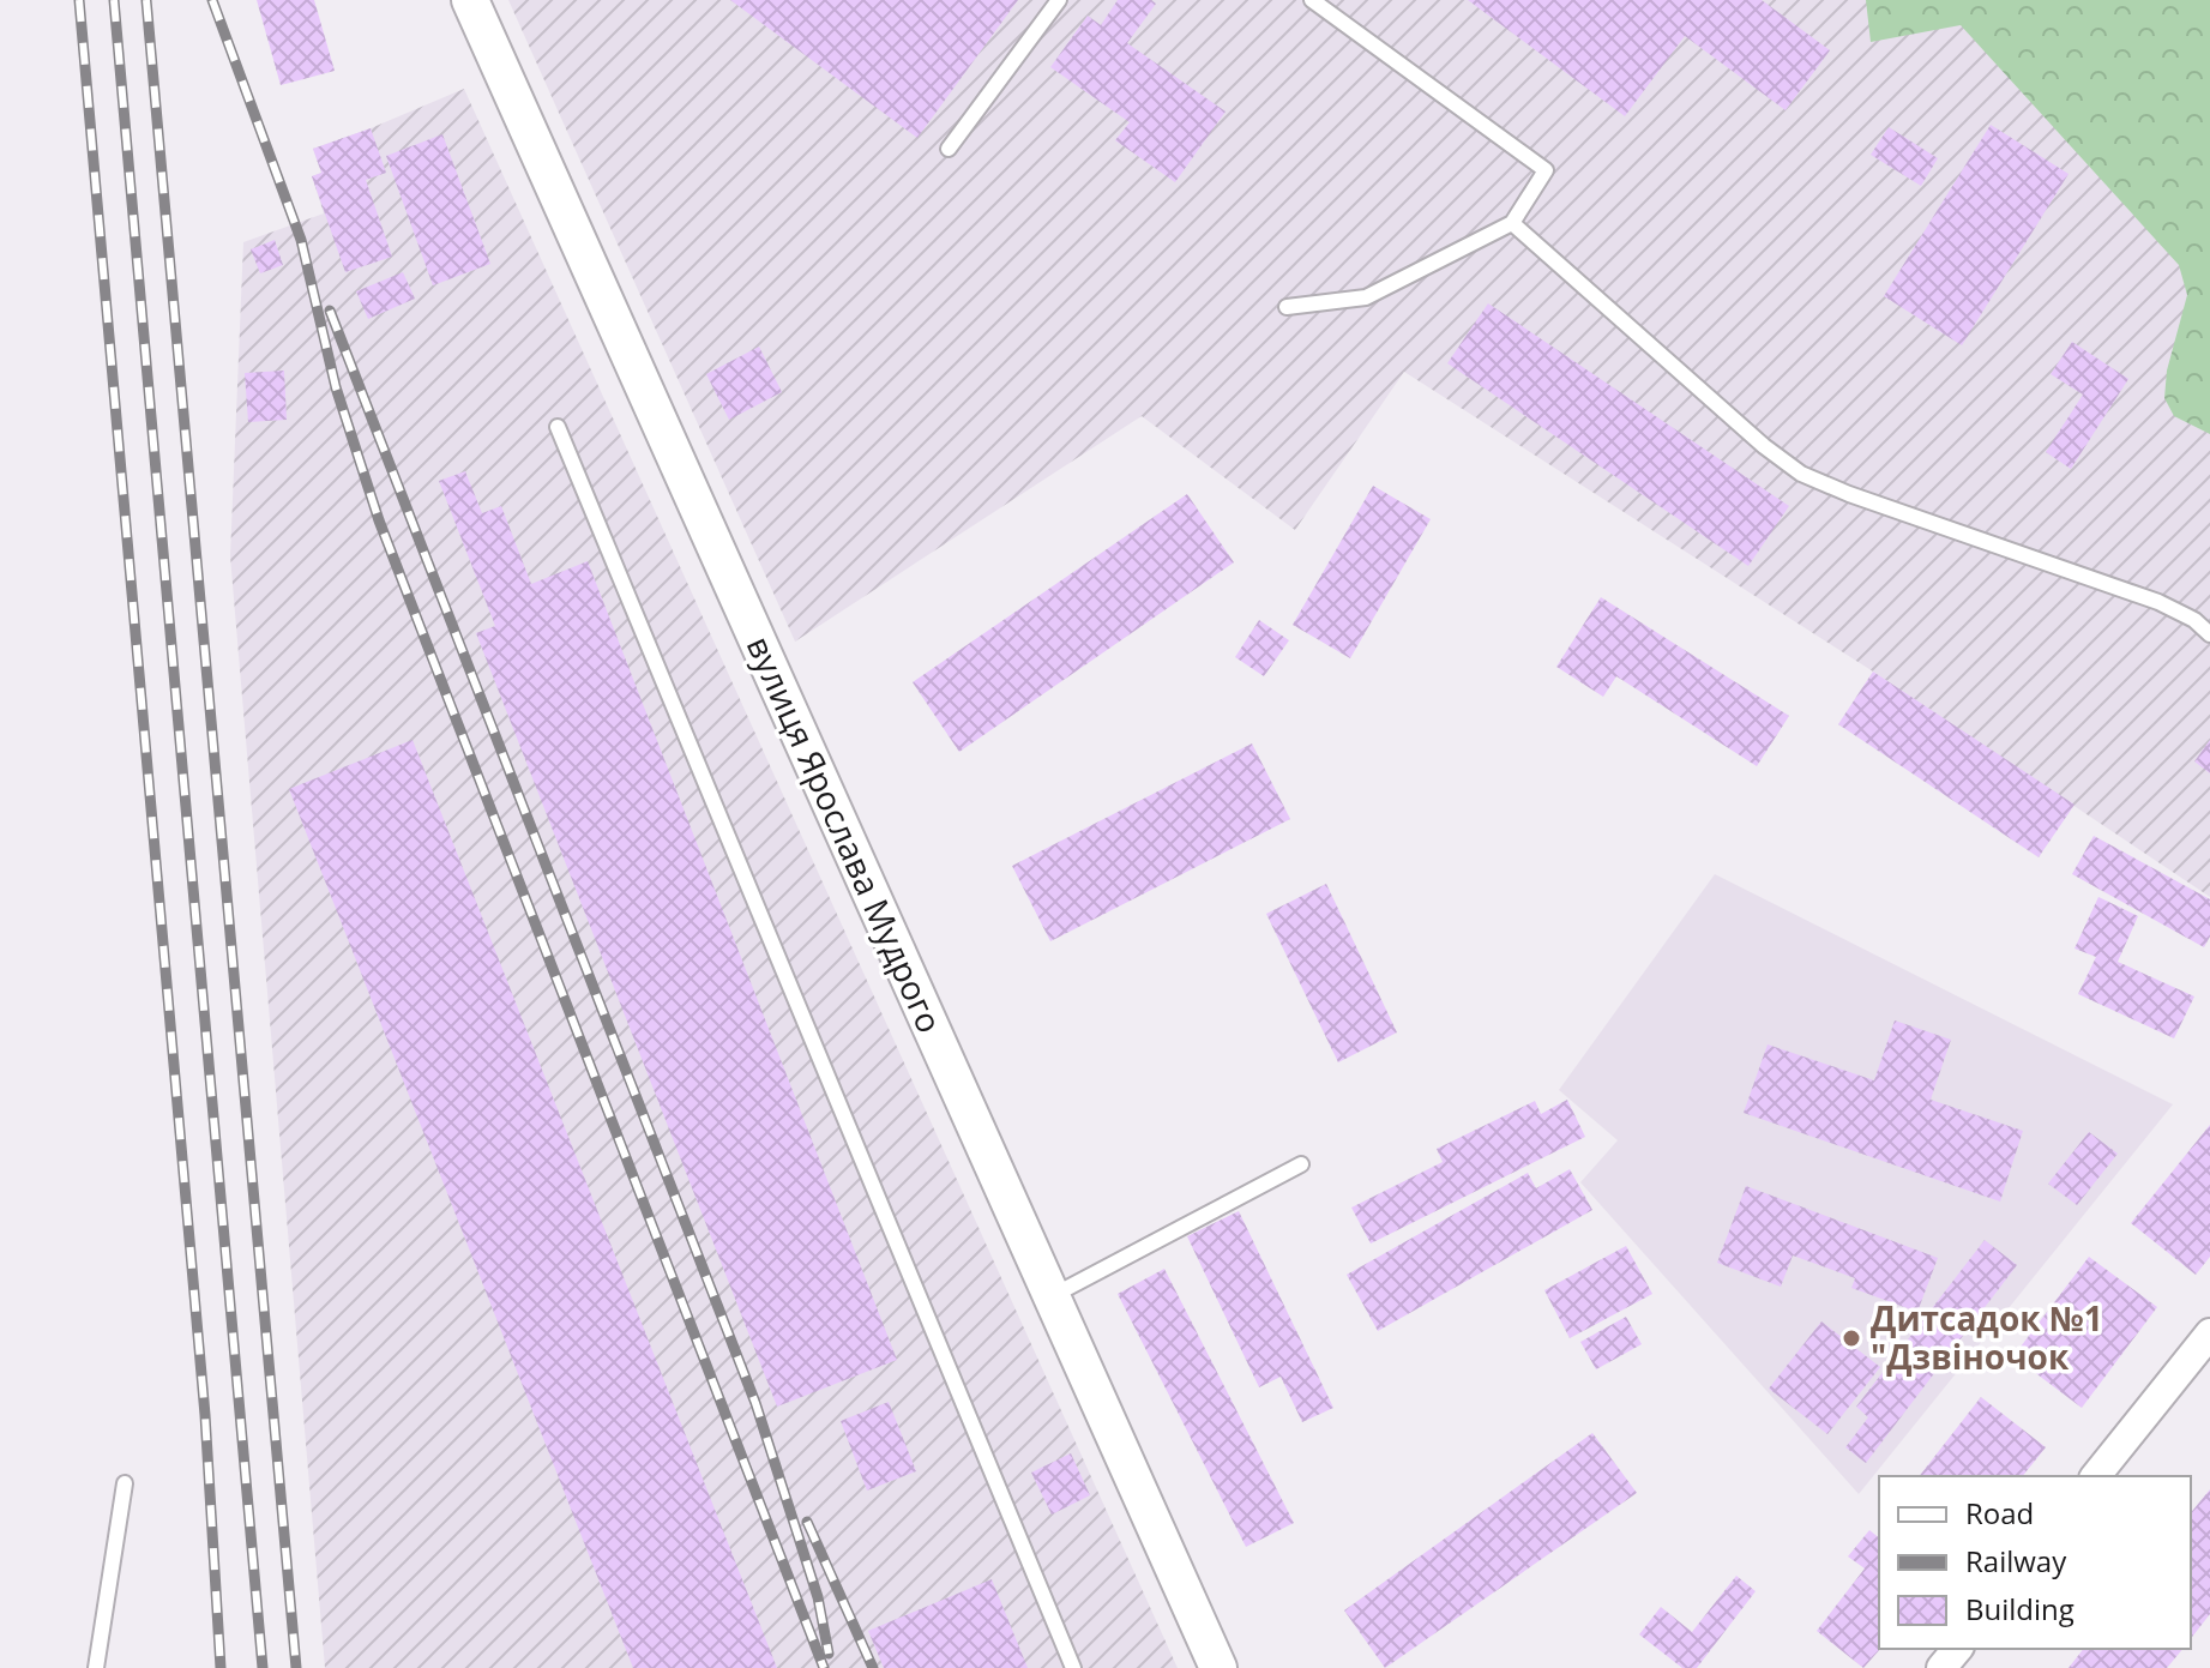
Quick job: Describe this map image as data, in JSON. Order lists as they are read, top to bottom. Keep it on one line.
{"streets":{"street":["вулиця Ярослава Мудрого"]},"places":["Дитсадок №1 \"Дзвіночок"],"legend":["Road","Railway","Building"]}
